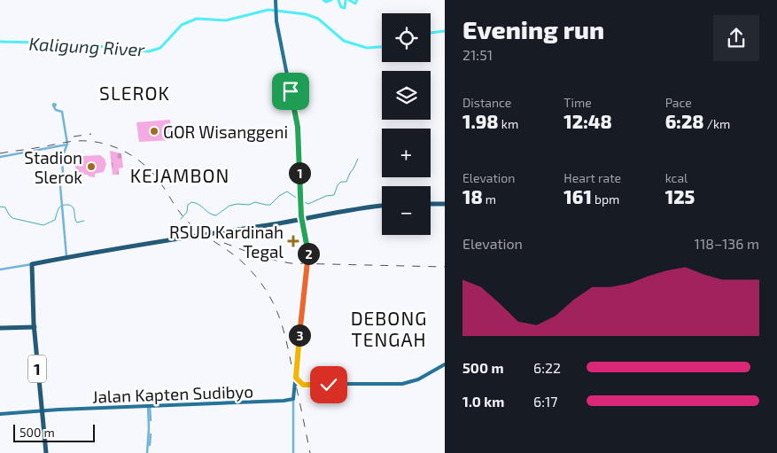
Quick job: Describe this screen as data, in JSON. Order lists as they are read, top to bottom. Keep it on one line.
{"streets":{"highway":["1"],"main road":["Jalan Kapten Sudibyo"]},"crossings":[["1","Jalan Kapten Sudibyo"]],"districts":["SLEROK","KEJAMBON","DEBONG TENGAH"],"water":["Kaligung River"],"places":{"other":["GOR Wisanggeni","Stadion Slerok"],"health":["RSUD Kardinah Tegal"]},"scale_bar":"500 m","page":{"heading":["Evening run","21:51"],"map_buttons":["+","−"],"stats":[["Distance","1.98 km"],["Time","12:48"],["Pace","6:28 /km"],["Elevation","18 m"],["Heart rate","161 bpm"],["kcal","125"]],"pins":["1","2","3"],"chart":["Elevation","118–136 m"],"list":[{"name":"500 m","note":"6:22"},{"name":"1.0 km","note":"6:17"}],"scale":"500 m"}}
